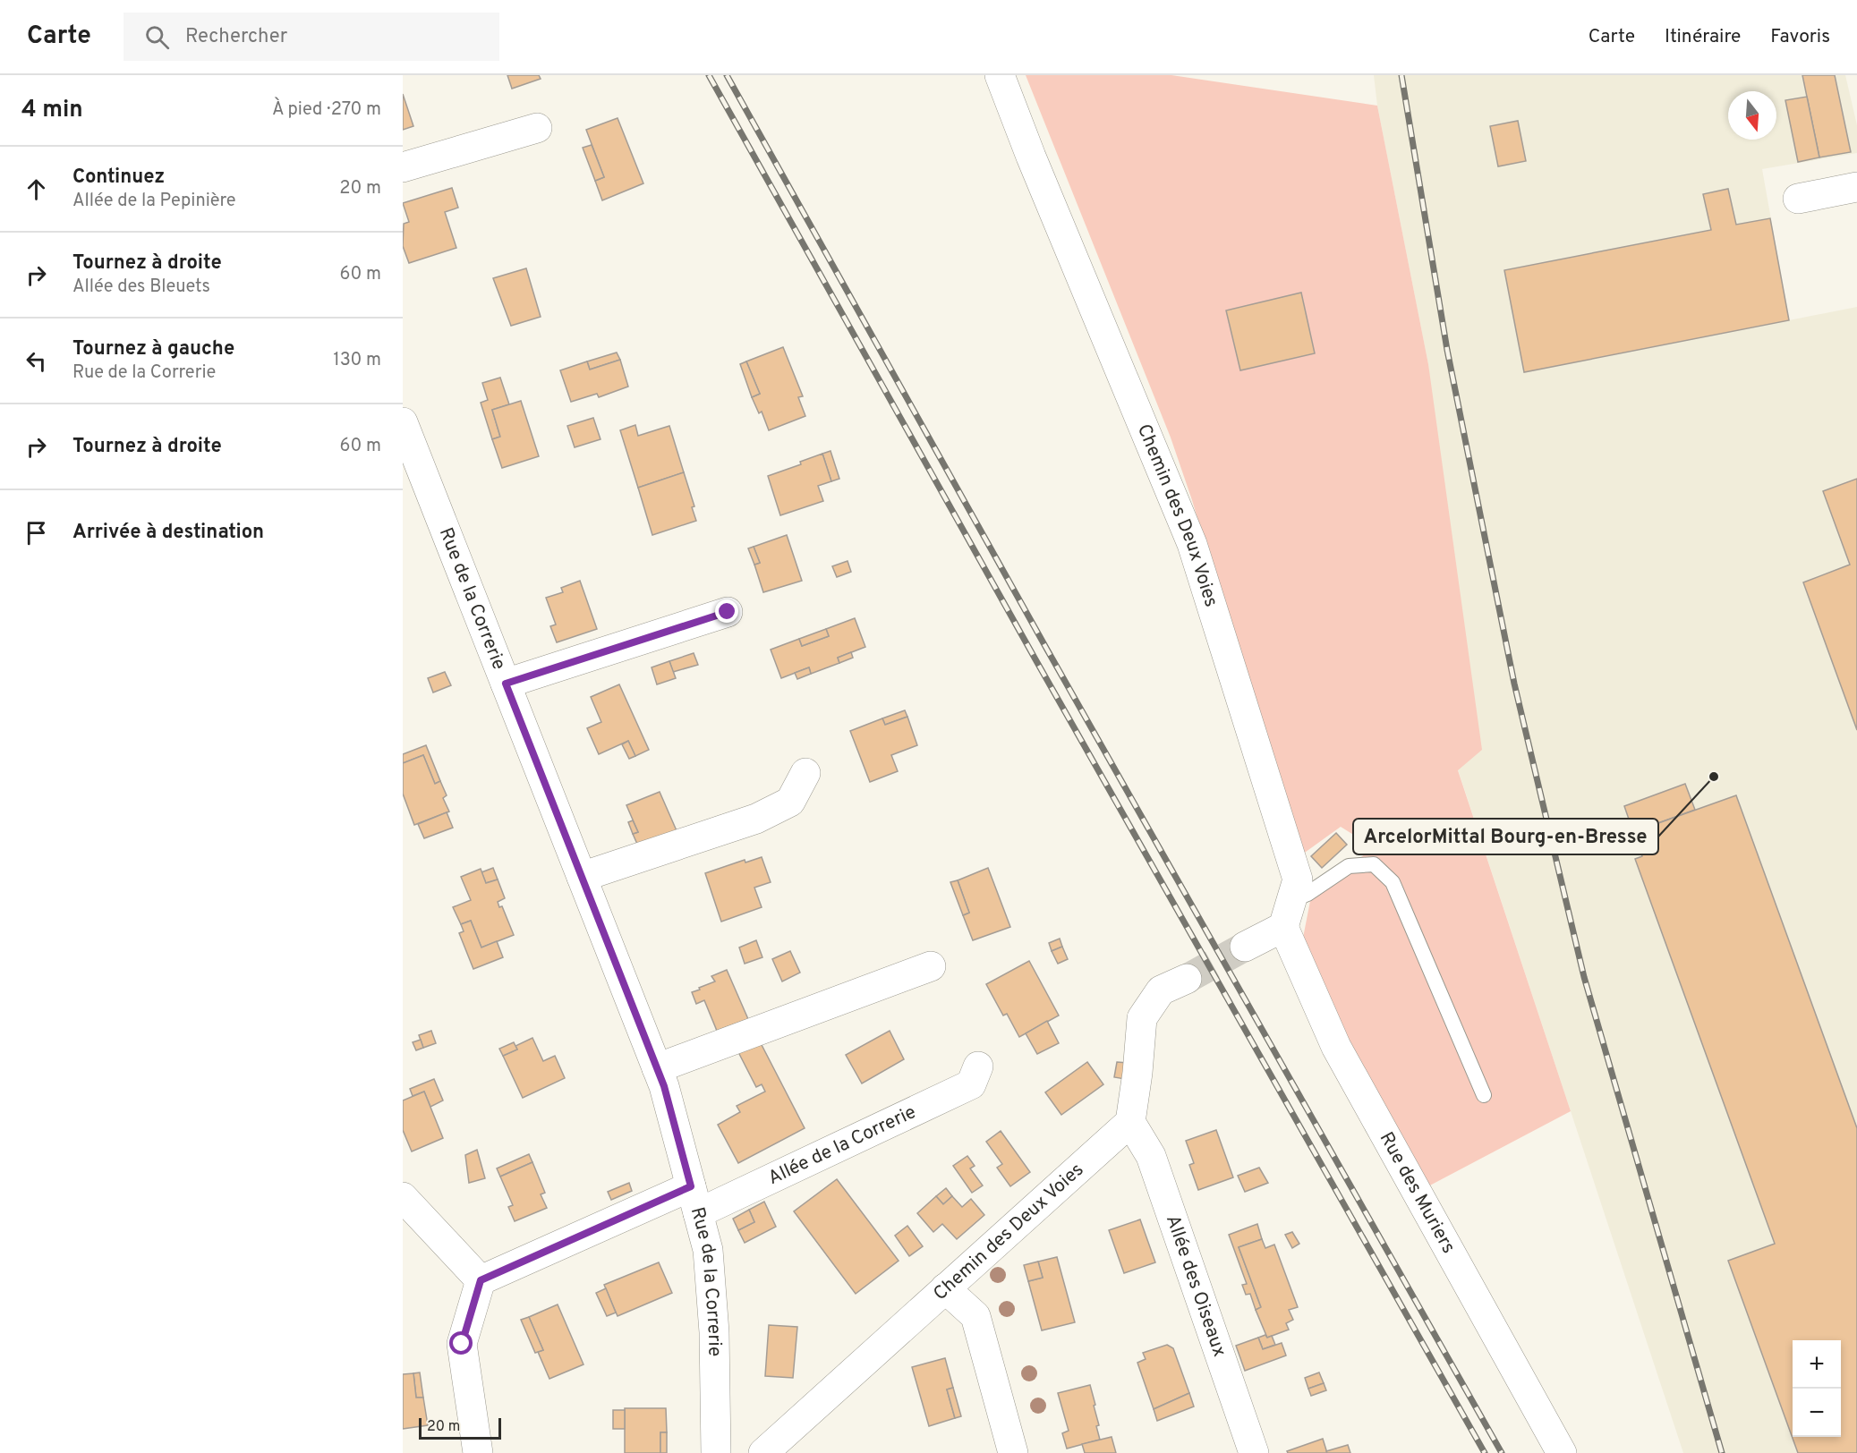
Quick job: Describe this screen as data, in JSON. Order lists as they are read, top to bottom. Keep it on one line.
{"streets":{"street":["Chemin des Deux Voies","Rue de la Correrie","Allée de la Correrie","Rue des Muriers","Allée des Oiseaux"]},"crossings":[["Chemin des Deux Voies","Rue des Muriers"],["Chemin des Deux Voies","Allée des Oiseaux"],["Rue de la Correrie","Allée de la Correrie"]],"places":["ArcelorMittal Bourg-en-Bresse"],"scale_bar":"20 m","north":"bottom","page":{"header":"Carte","search":"Rechercher","nav":["Carte","Itinéraire","Favoris"],"heading":["4 min","À pied · 270 m"],"list":[["Continuez","Allée de la Pepinière","20 m"],["Tournez à droite","Allée des Bleuets","60 m"],["Tournez à gauche","Rue de la Correrie","130 m"],["Tournez à droite","60 m"],"Arrivée à destination"],"map_buttons":["+","−"],"scale":"20 m"}}
